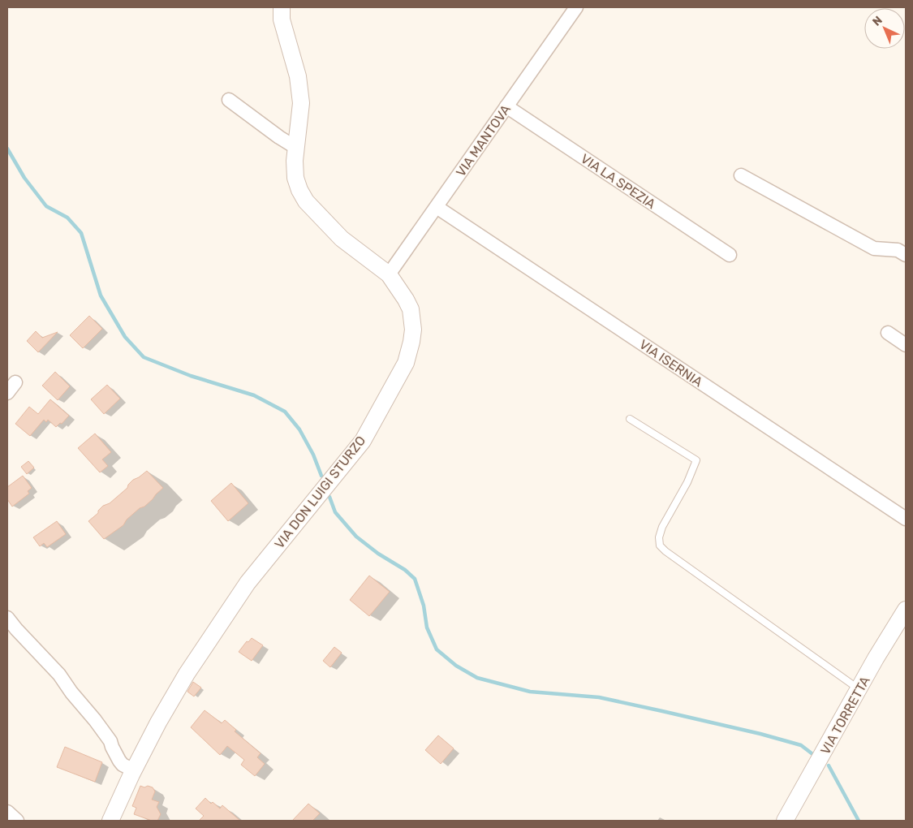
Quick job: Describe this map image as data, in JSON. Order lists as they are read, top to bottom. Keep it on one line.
{"streets":{"street":["VIA MANTOVA","VIA LA SPEZIA","VIA ISERNIA","VIA DON LUIGI STURZO","VIA TORRETTA"]},"crossings":[["VIA MANTOVA","VIA LA SPEZIA"],["VIA MANTOVA","VIA ISERNIA"],["VIA MANTOVA","VIA DON LUIGI STURZO"]],"north":"top left"}
